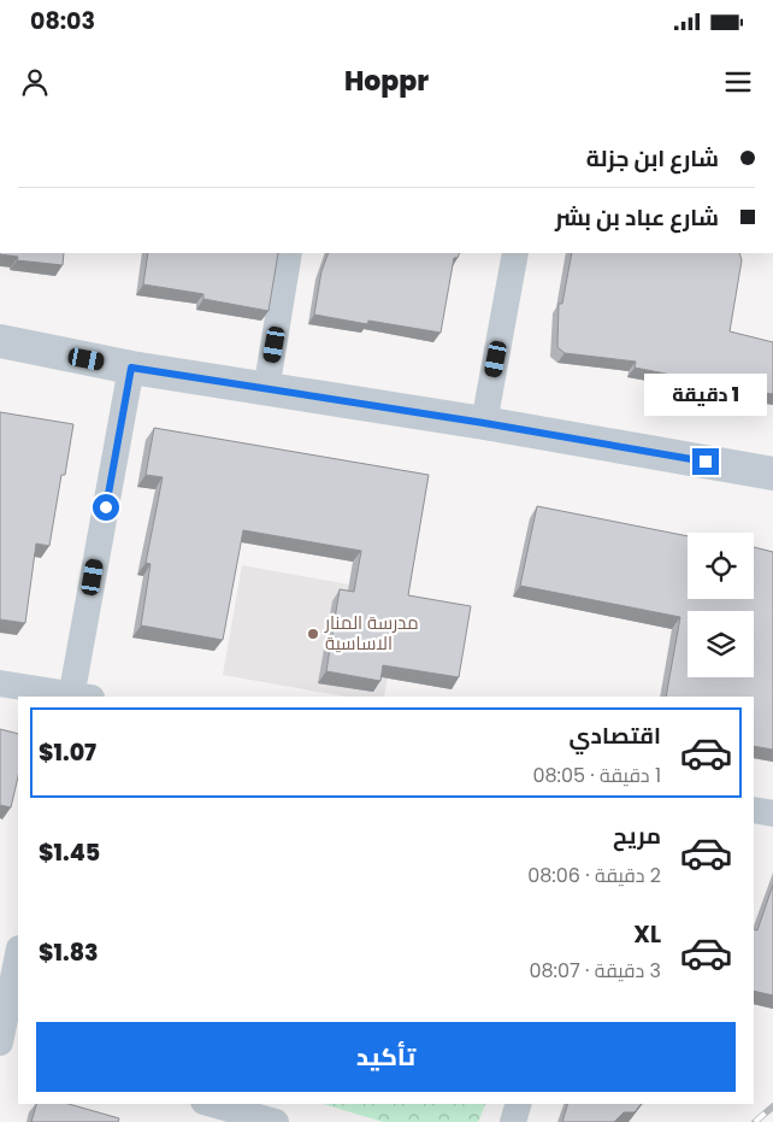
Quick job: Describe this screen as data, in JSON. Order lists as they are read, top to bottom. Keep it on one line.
{"places":["مدرسة المنار الاساسية"],"page":{"status":"08:03","header":"Hoppr","banner":["شارع ابن جزلة","شارع عباد بن بشر"],"bubble":"1 دقيقة","list":[{"name":"اقتصادي","note":"1 دقيقة · 08:05","value":"$1.07"},{"name":"مريح","note":"2 دقيقة · 08:06","value":"$1.45"},{"name":"XL","note":"3 دقيقة · 08:07","value":"$1.83"}],"buttons":"تأكيد"}}
